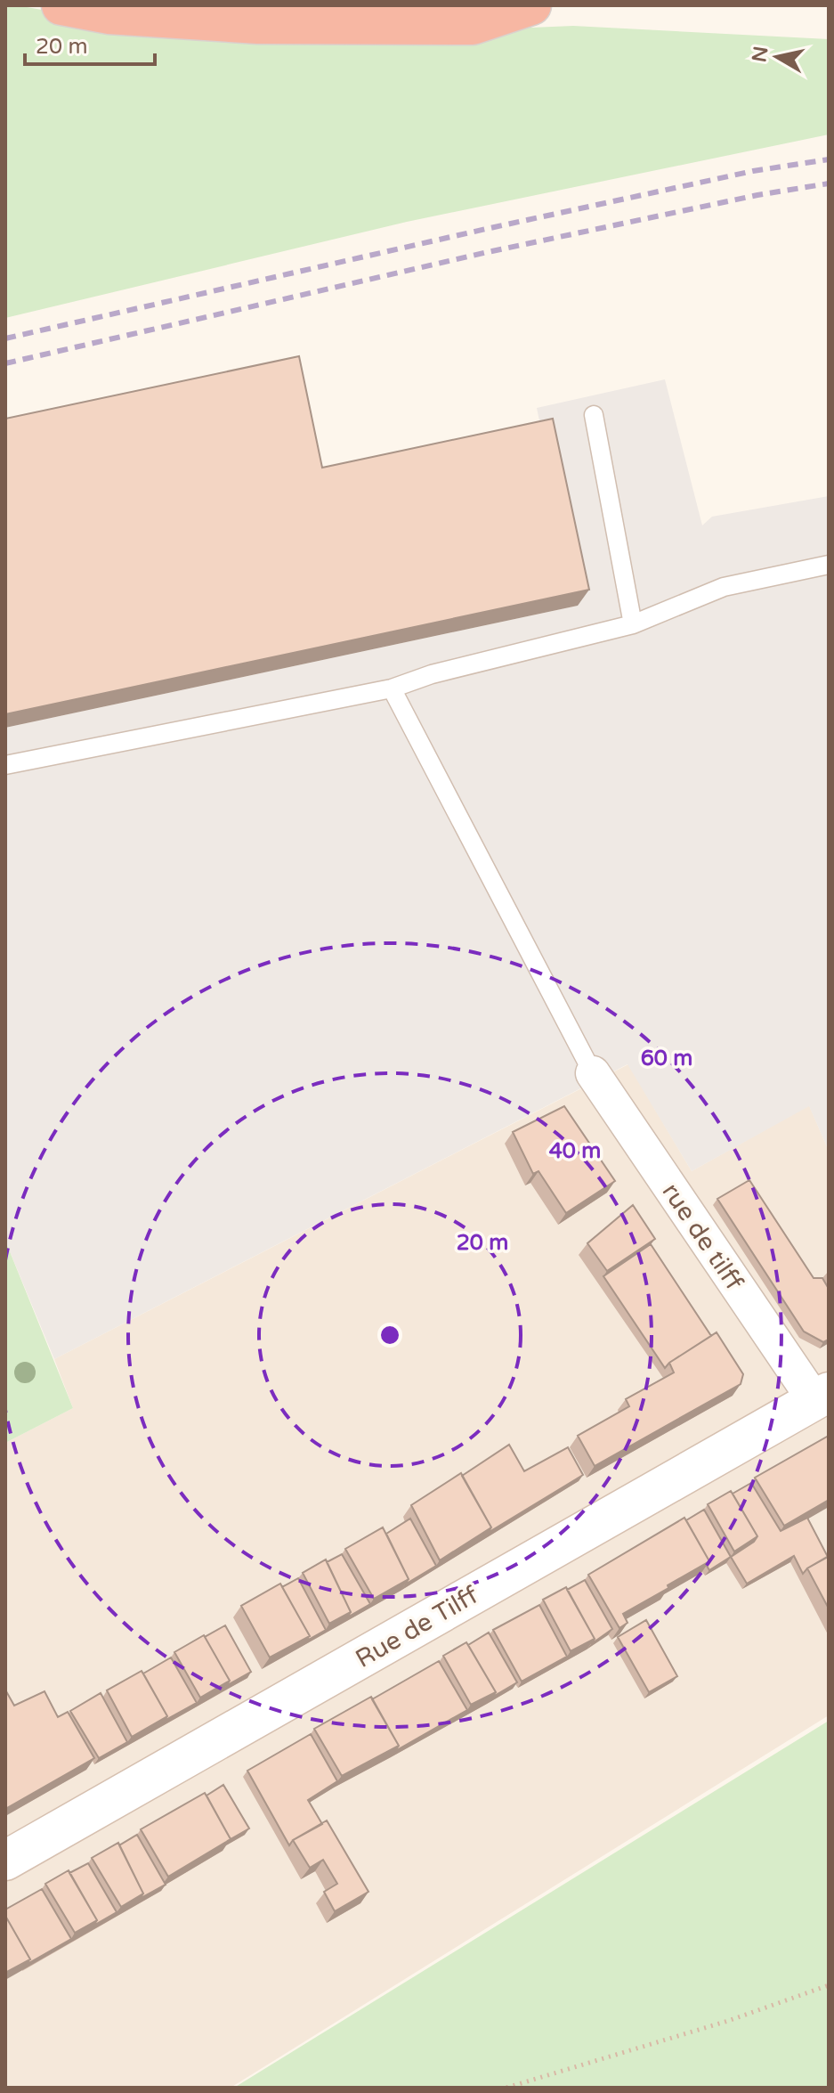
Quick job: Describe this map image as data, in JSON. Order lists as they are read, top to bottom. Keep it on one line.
{"streets":{"main road":["Rue de Tilff"],"street":["rue de tilff"]},"crossings":[["rue de tilff","Rue de Tilff"]],"scale_bar":"20 m","north":"left","rings":["60 m","40 m","20 m"]}
